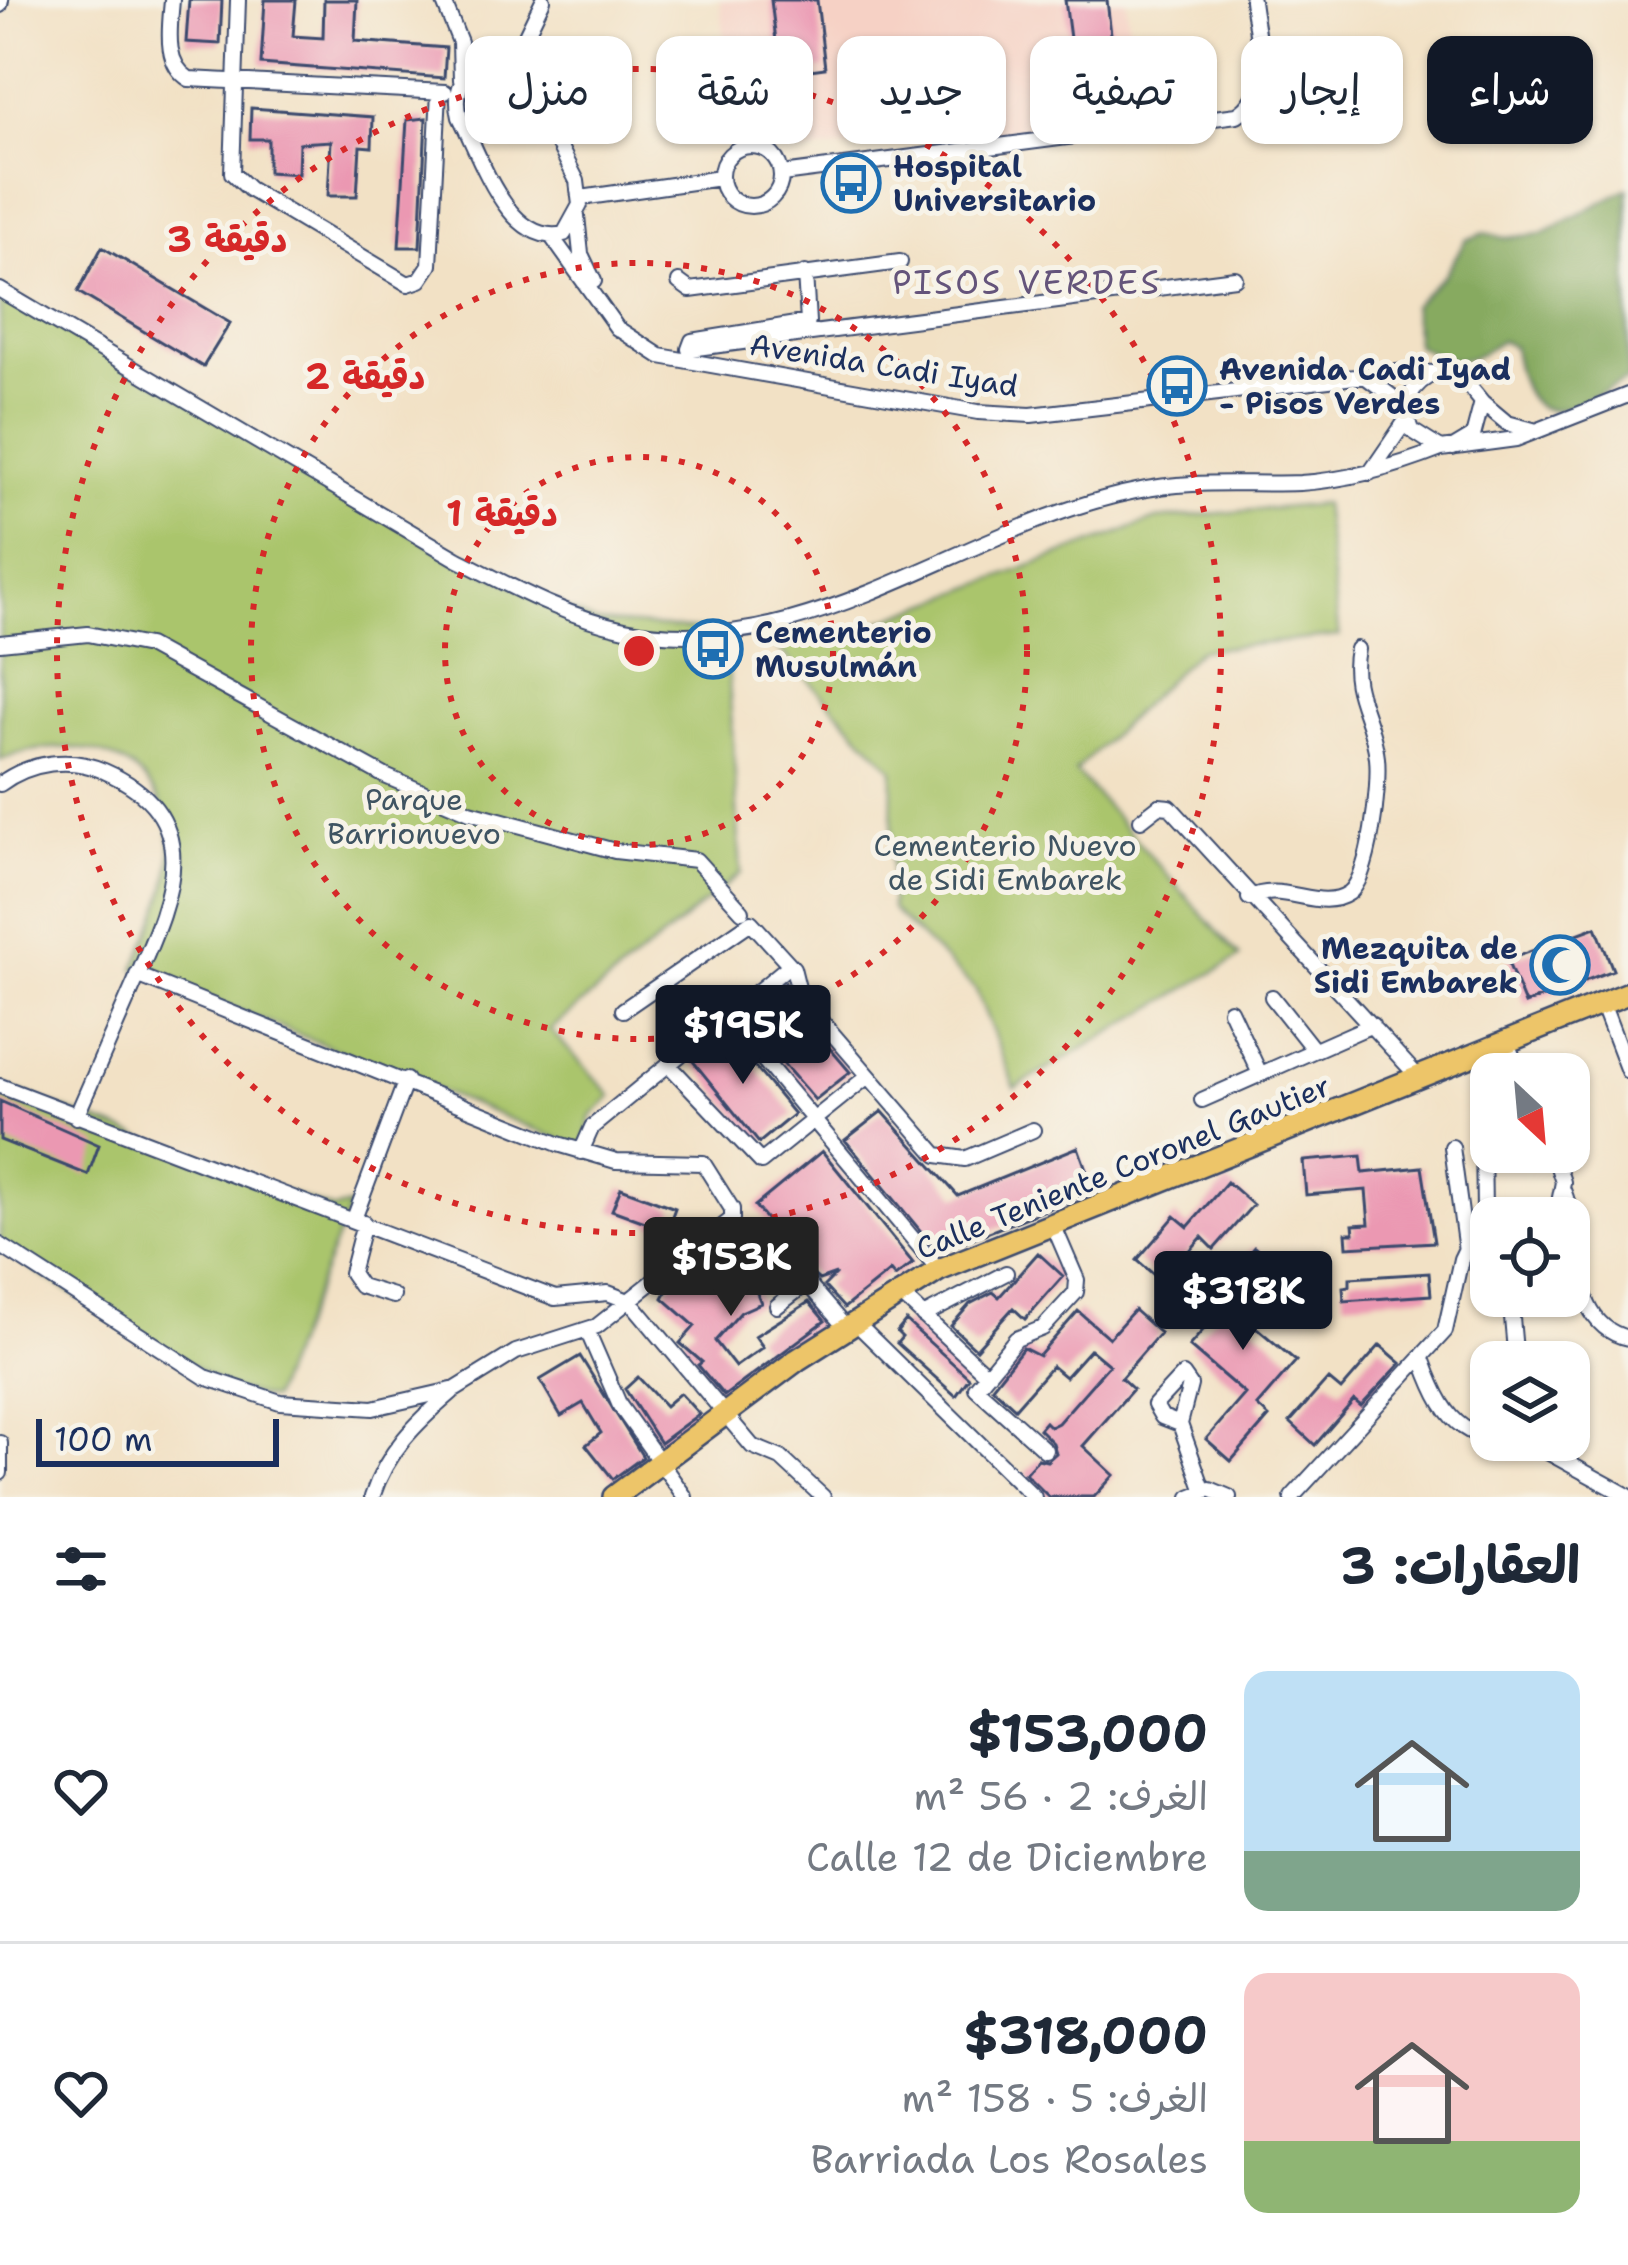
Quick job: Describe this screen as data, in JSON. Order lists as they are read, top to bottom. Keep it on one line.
{"streets":{"main road":["Calle Teniente Coronel Gautier"],"street":["Avenida Cadi Iyad"]},"districts":["PISOS VERDES"],"parks":["Parque Barrionuevo","Cementerio Nuevo de Sidi Embarek"],"places":{"bus stop":["Hospital Universitario","Avenida Cadi Iyad - Pisos Verdes","Cementerio Musulmán"],"mosque":["Mezquita de Sidi Embarek"]},"scale_bar":"100 m","north":"bottom right","page":{"chip":["شراء","إيجار","تصفية","جديد","شقة","منزل"],"price":["$195K","$153K","$318K"],"scale":"100 m","heading":"العقارات: 3","list":[{"name":"$153,000","note":"الغرف: 2 · 56 m² · Calle 12 de Diciembre"},{"name":"$318,000","note":"الغرف: 5 · 158 m² · Barriada Los Rosales"}]},"rings":["3 دقيقة","2 دقيقة","1 دقيقة"]}
